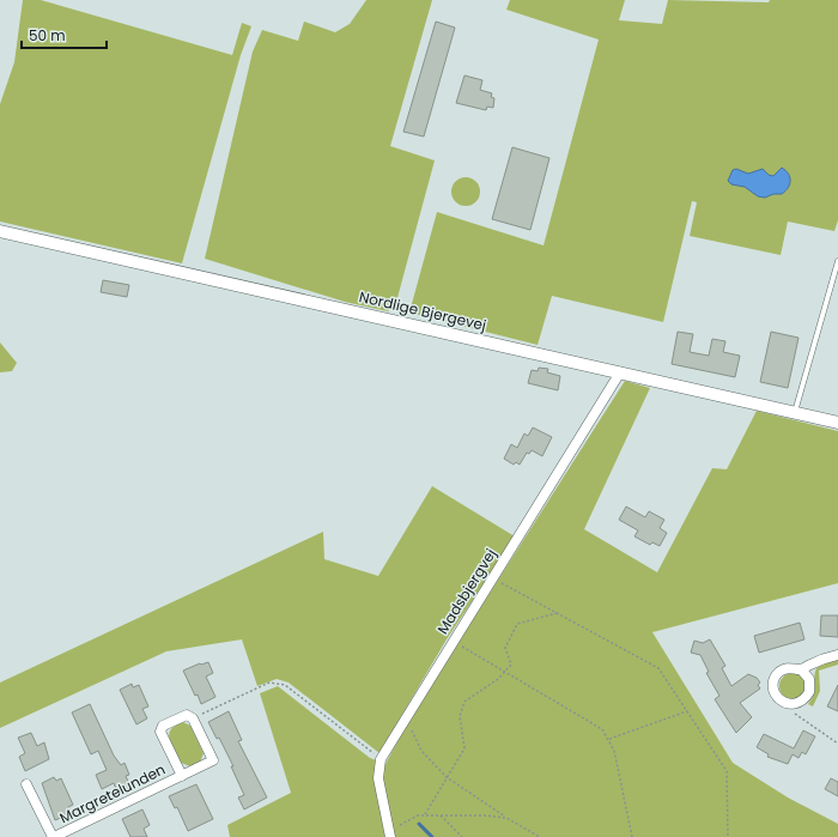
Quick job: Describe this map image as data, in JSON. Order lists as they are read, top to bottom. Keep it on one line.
{"streets":{"street":["Nordlige Bjergevej","Madsbjergvej","Margretelunden"]},"crossings":[["Nordlige Bjergevej","Madsbjergvej"]],"scale_bar":"50 m"}
